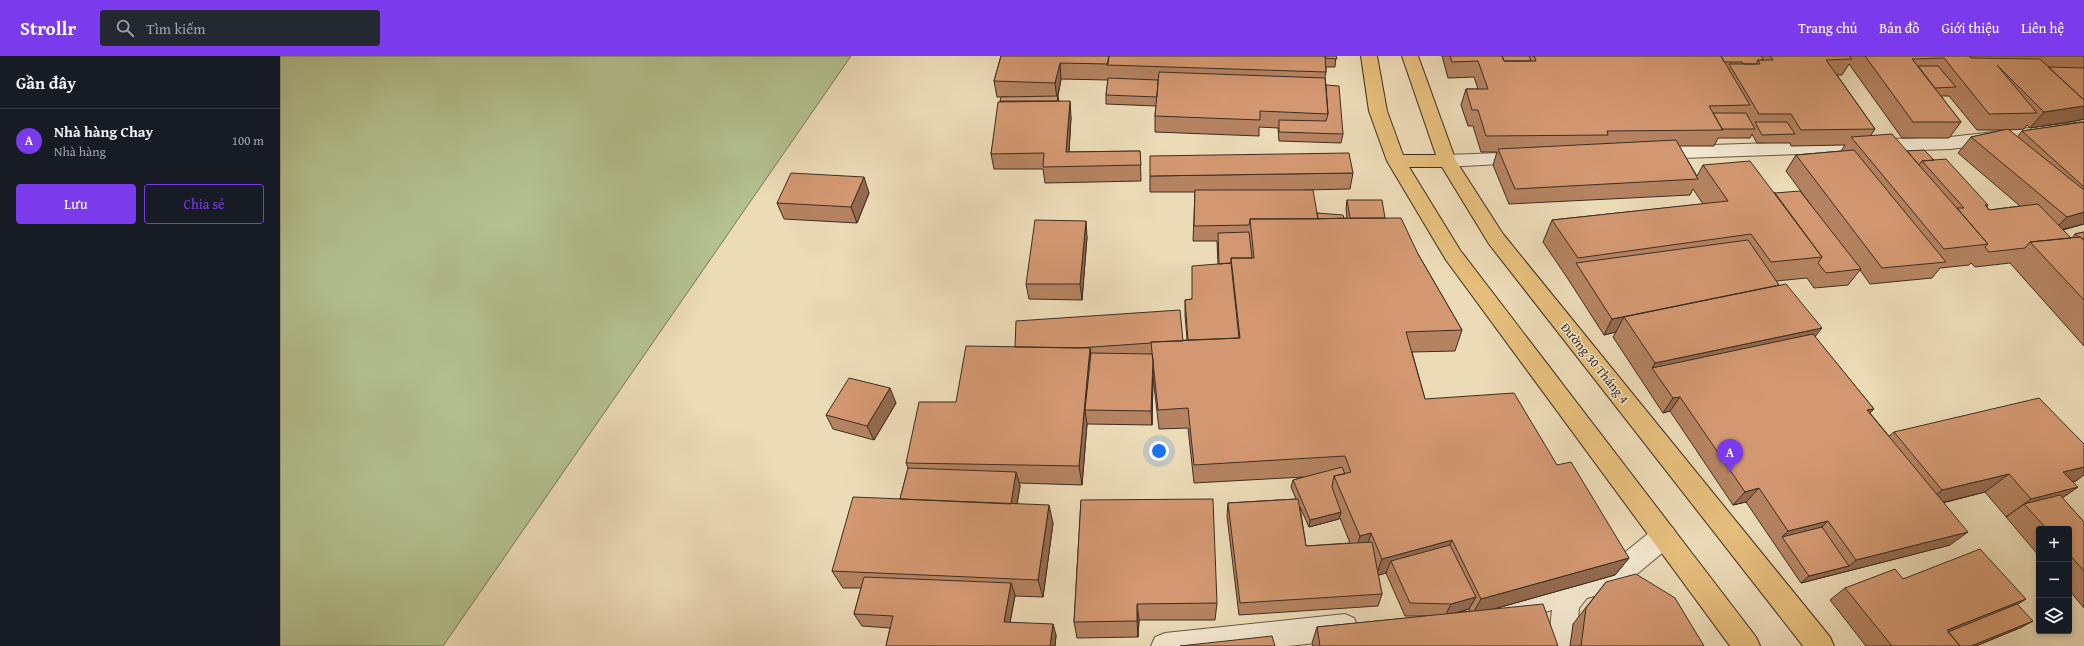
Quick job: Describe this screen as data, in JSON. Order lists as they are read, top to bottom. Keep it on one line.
{"streets":{"main road":["Đường 30 Tháng 4"]},"page":{"header":"Strollr","search":"Tìm kiếm","nav":["Trang chủ","Bản đồ","Giới thiệu","Liên hệ"],"heading":"Gần đây","list":[{"mark":"A","name":"Nhà hàng Chay","note":"Nhà hàng","value":"100 m"}],"buttons":["Lưu","Chia sẻ"],"pins":"A","map_buttons":["+","−"]}}
